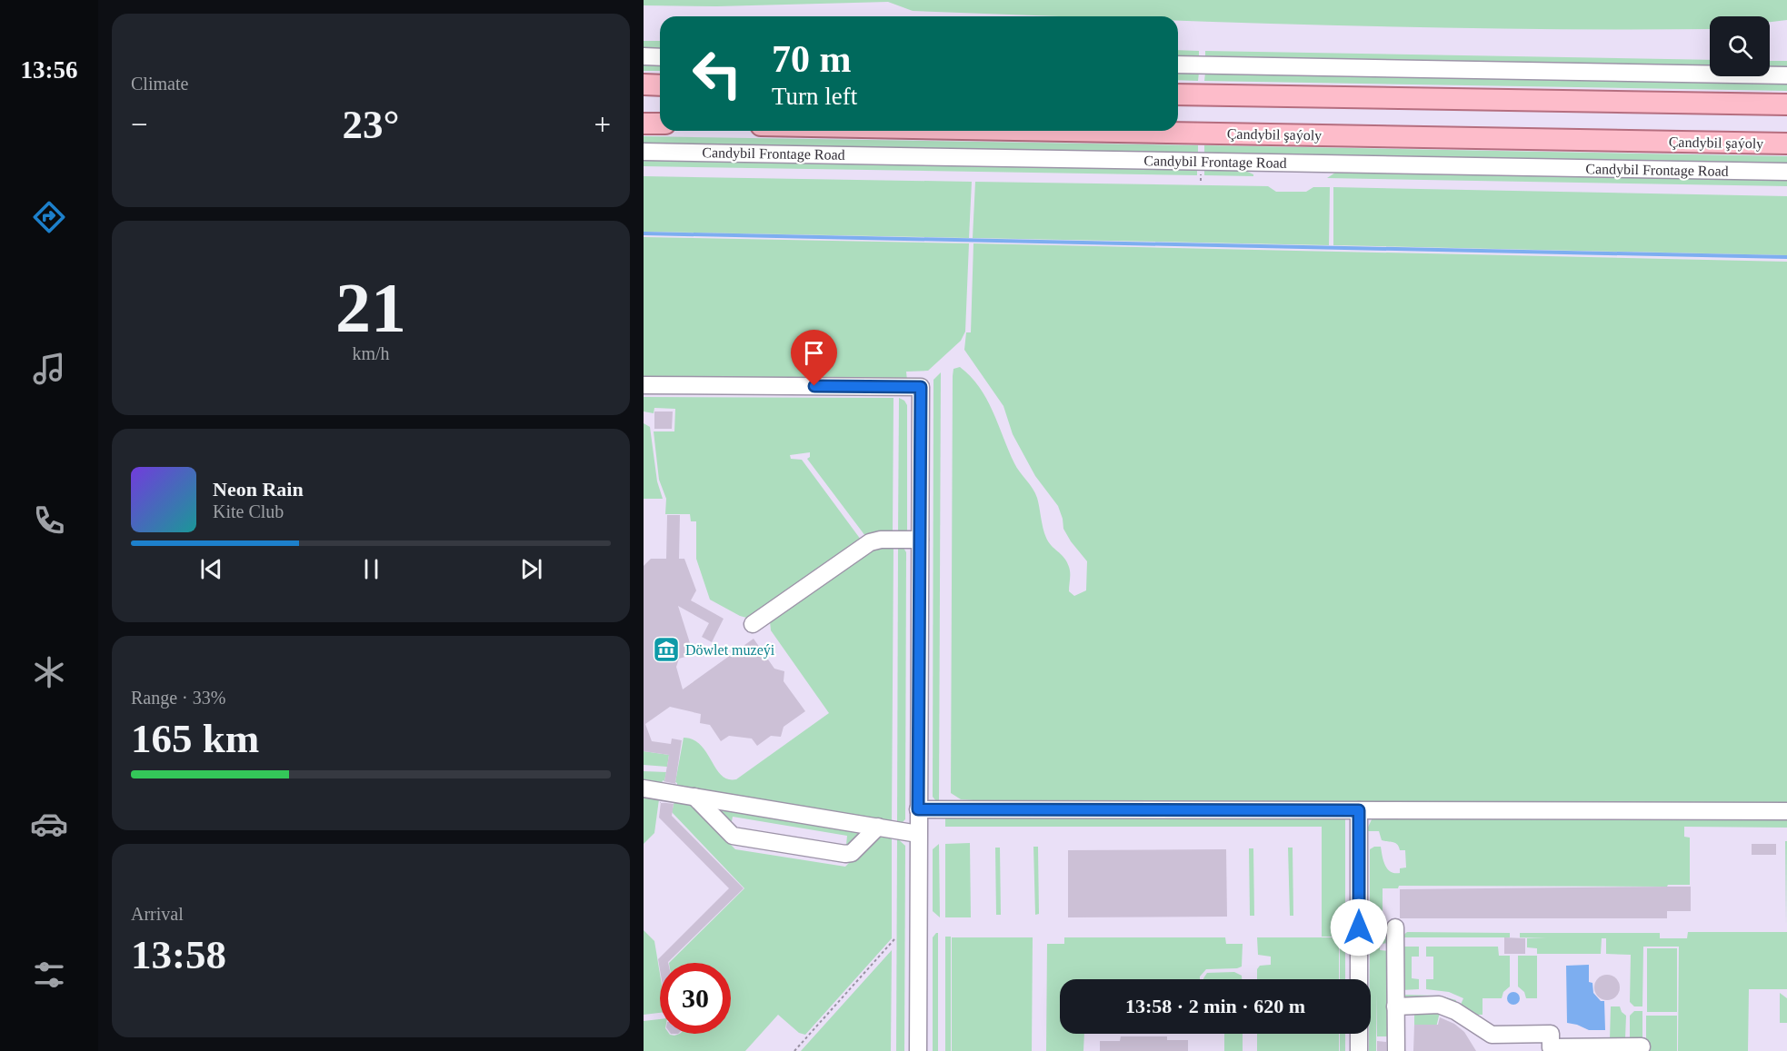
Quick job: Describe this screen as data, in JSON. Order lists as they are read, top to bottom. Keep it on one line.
{"streets":{"main road":["Çandybil şaýoly"],"street":["Candybil Frontage Road"]},"places":{"museum":["Döwlet muzeýi"]},"page":{"tabs":"13:56","tile":["Climate",["21","km/h"],["Range · 33%","165 km"],["Arrival","13:58"]],"turn":["70 m","Turn left"],"heat":["−","23°","+"],"song":["Neon Rain","Kite Club"],"limit":"30","trip":"13:58 · 2 min · 620 m"}}
